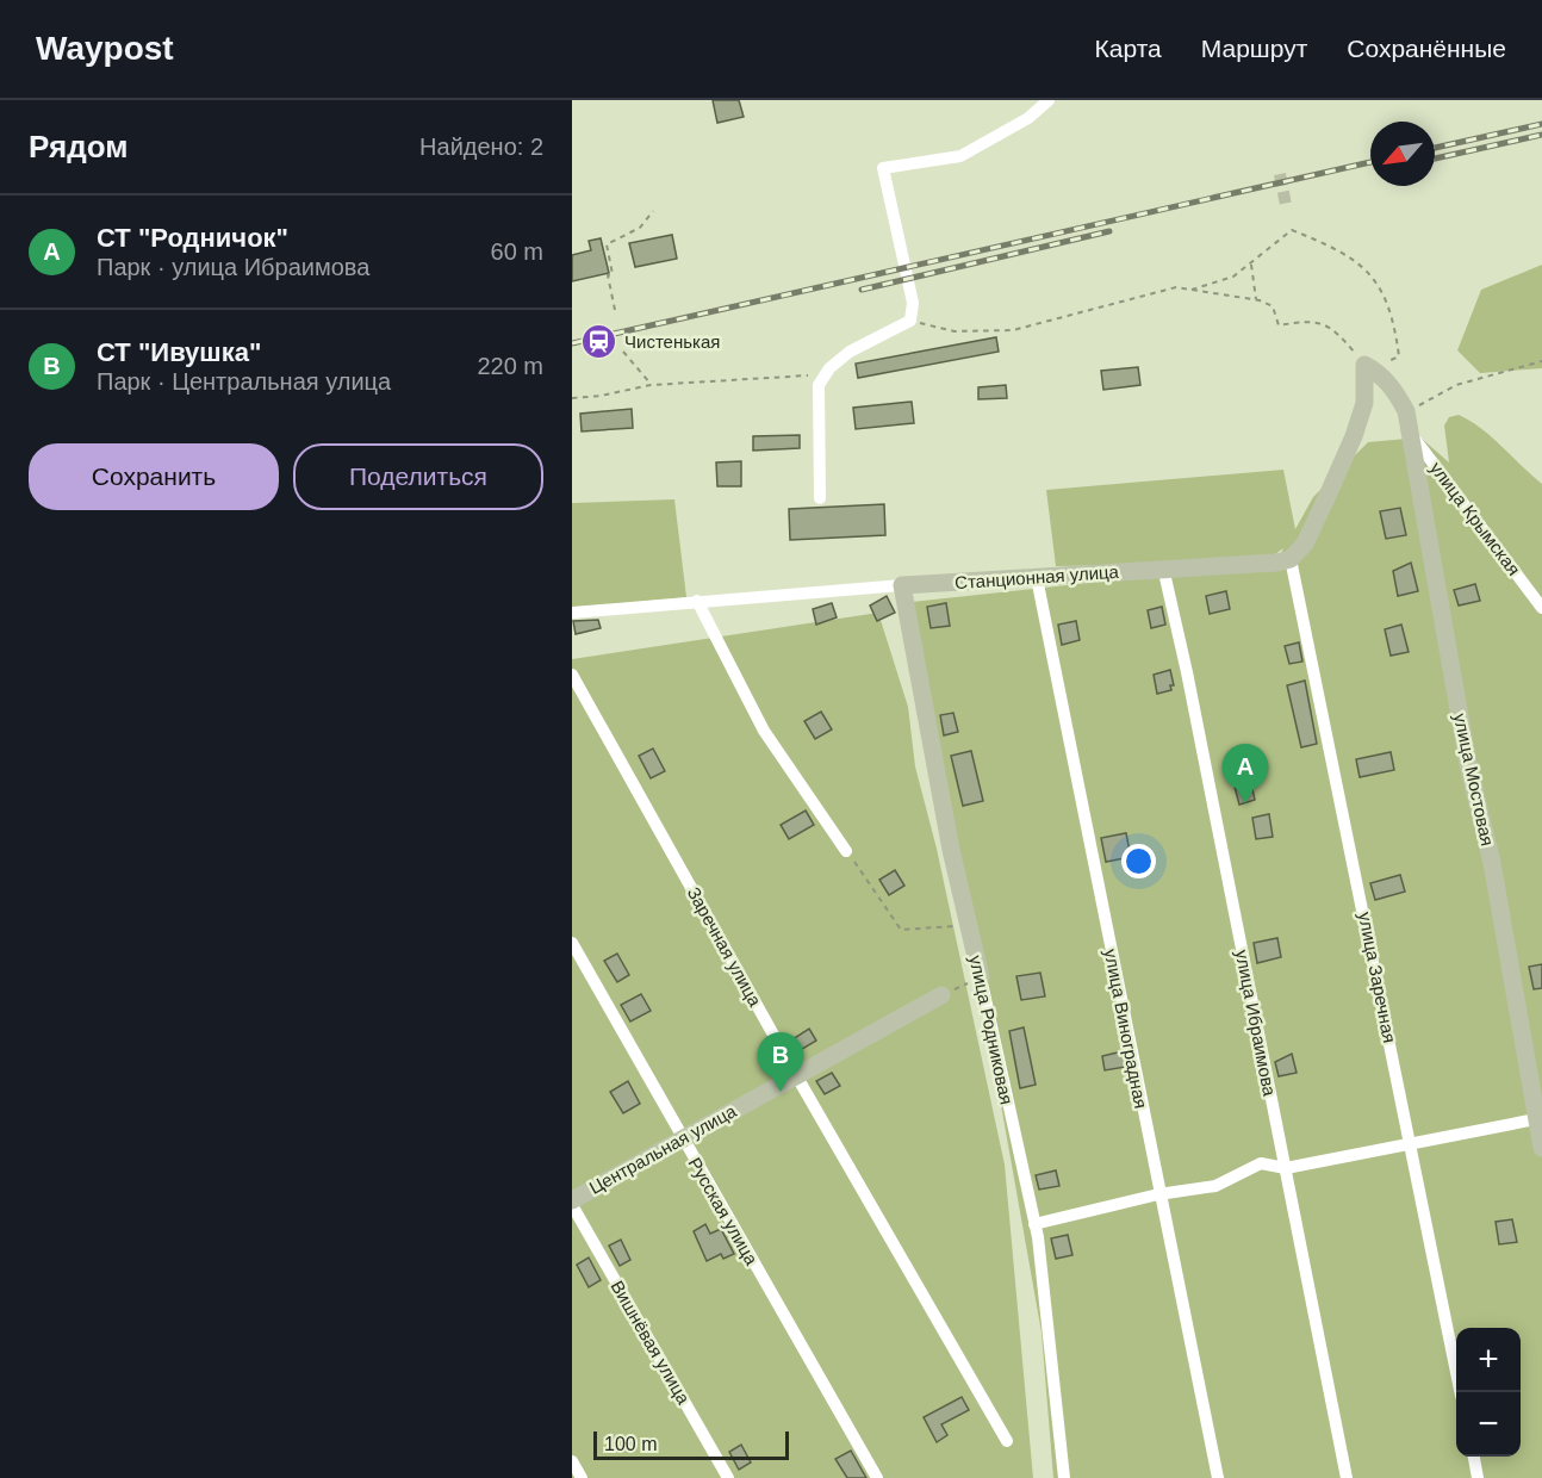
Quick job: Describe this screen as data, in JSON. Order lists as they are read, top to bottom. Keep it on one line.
{"streets":{"street":["улица Крымская","Станционная улица","улица Мостовая","Заречная улица","улица Заречная","улица Ибраимова","улица Виноградная","улица Родниковая","Центральная улица","Русская улица","Вишнёвая улица"]},"crossings":[["улица Крымская","улица Мостовая"],["Станционная улица","улица Заречная"],["Станционная улица","улица Ибраимова"],["Станционная улица","улица Виноградная"],["Станционная улица","улица Родниковая"],["Заречная улица","Центральная улица"],["Центральная улица","Русская улица"],["Центральная улица","Вишнёвая улица"]],"places":{"station":["Чистенькая"]},"scale_bar":"100 m","north":"bottom left","page":{"header":"Waypost","nav":["Карта","Маршрут","Сохранённые"],"heading":["Рядом","Найдено: 2"],"list":[{"mark":"A","name":"СТ \"Родничок\"","note":"Парк · улица Ибраимова","value":"60 m"},{"mark":"B","name":"СТ \"Ивушка\"","note":"Парк · Центральная улица","value":"220 m"}],"buttons":["Сохранить","Поделиться"],"pins":["A","B"],"map_buttons":["+","−"],"scale":"100 m"}}
